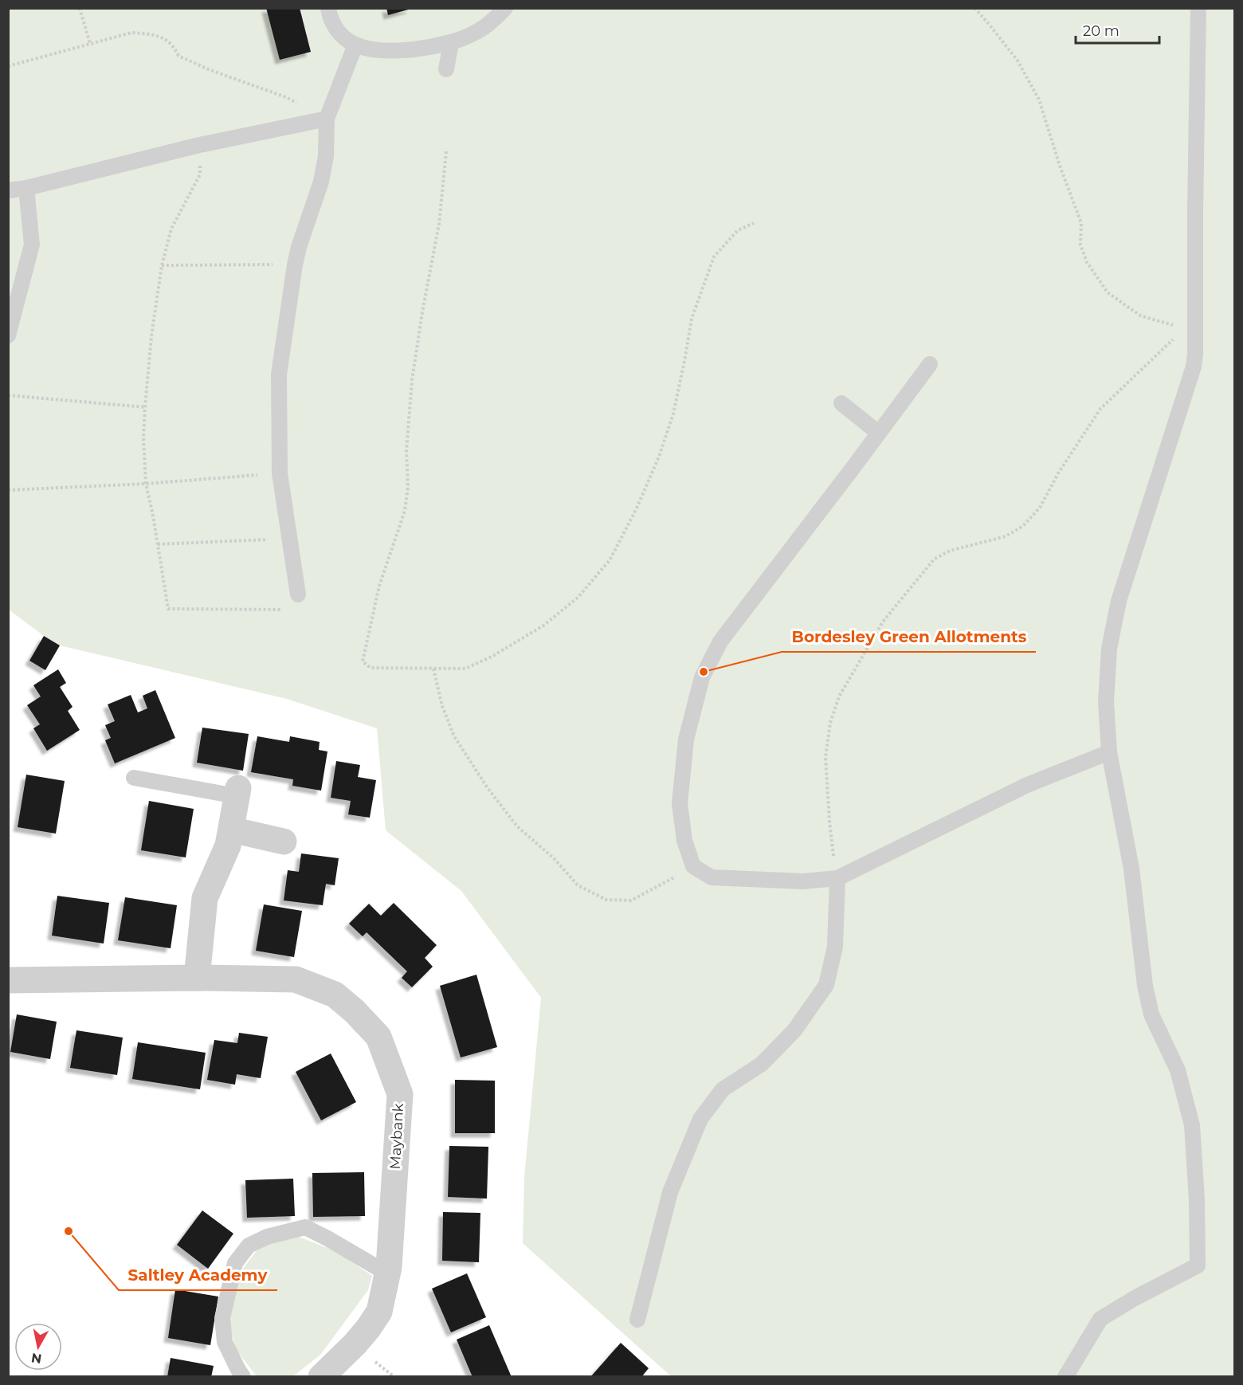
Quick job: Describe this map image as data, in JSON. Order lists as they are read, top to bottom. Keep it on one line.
{"streets":{"street":["Maybank"]},"places":["Bordesley Green Allotments","Saltley Academy"],"scale_bar":"20 m","north":"bottom"}
